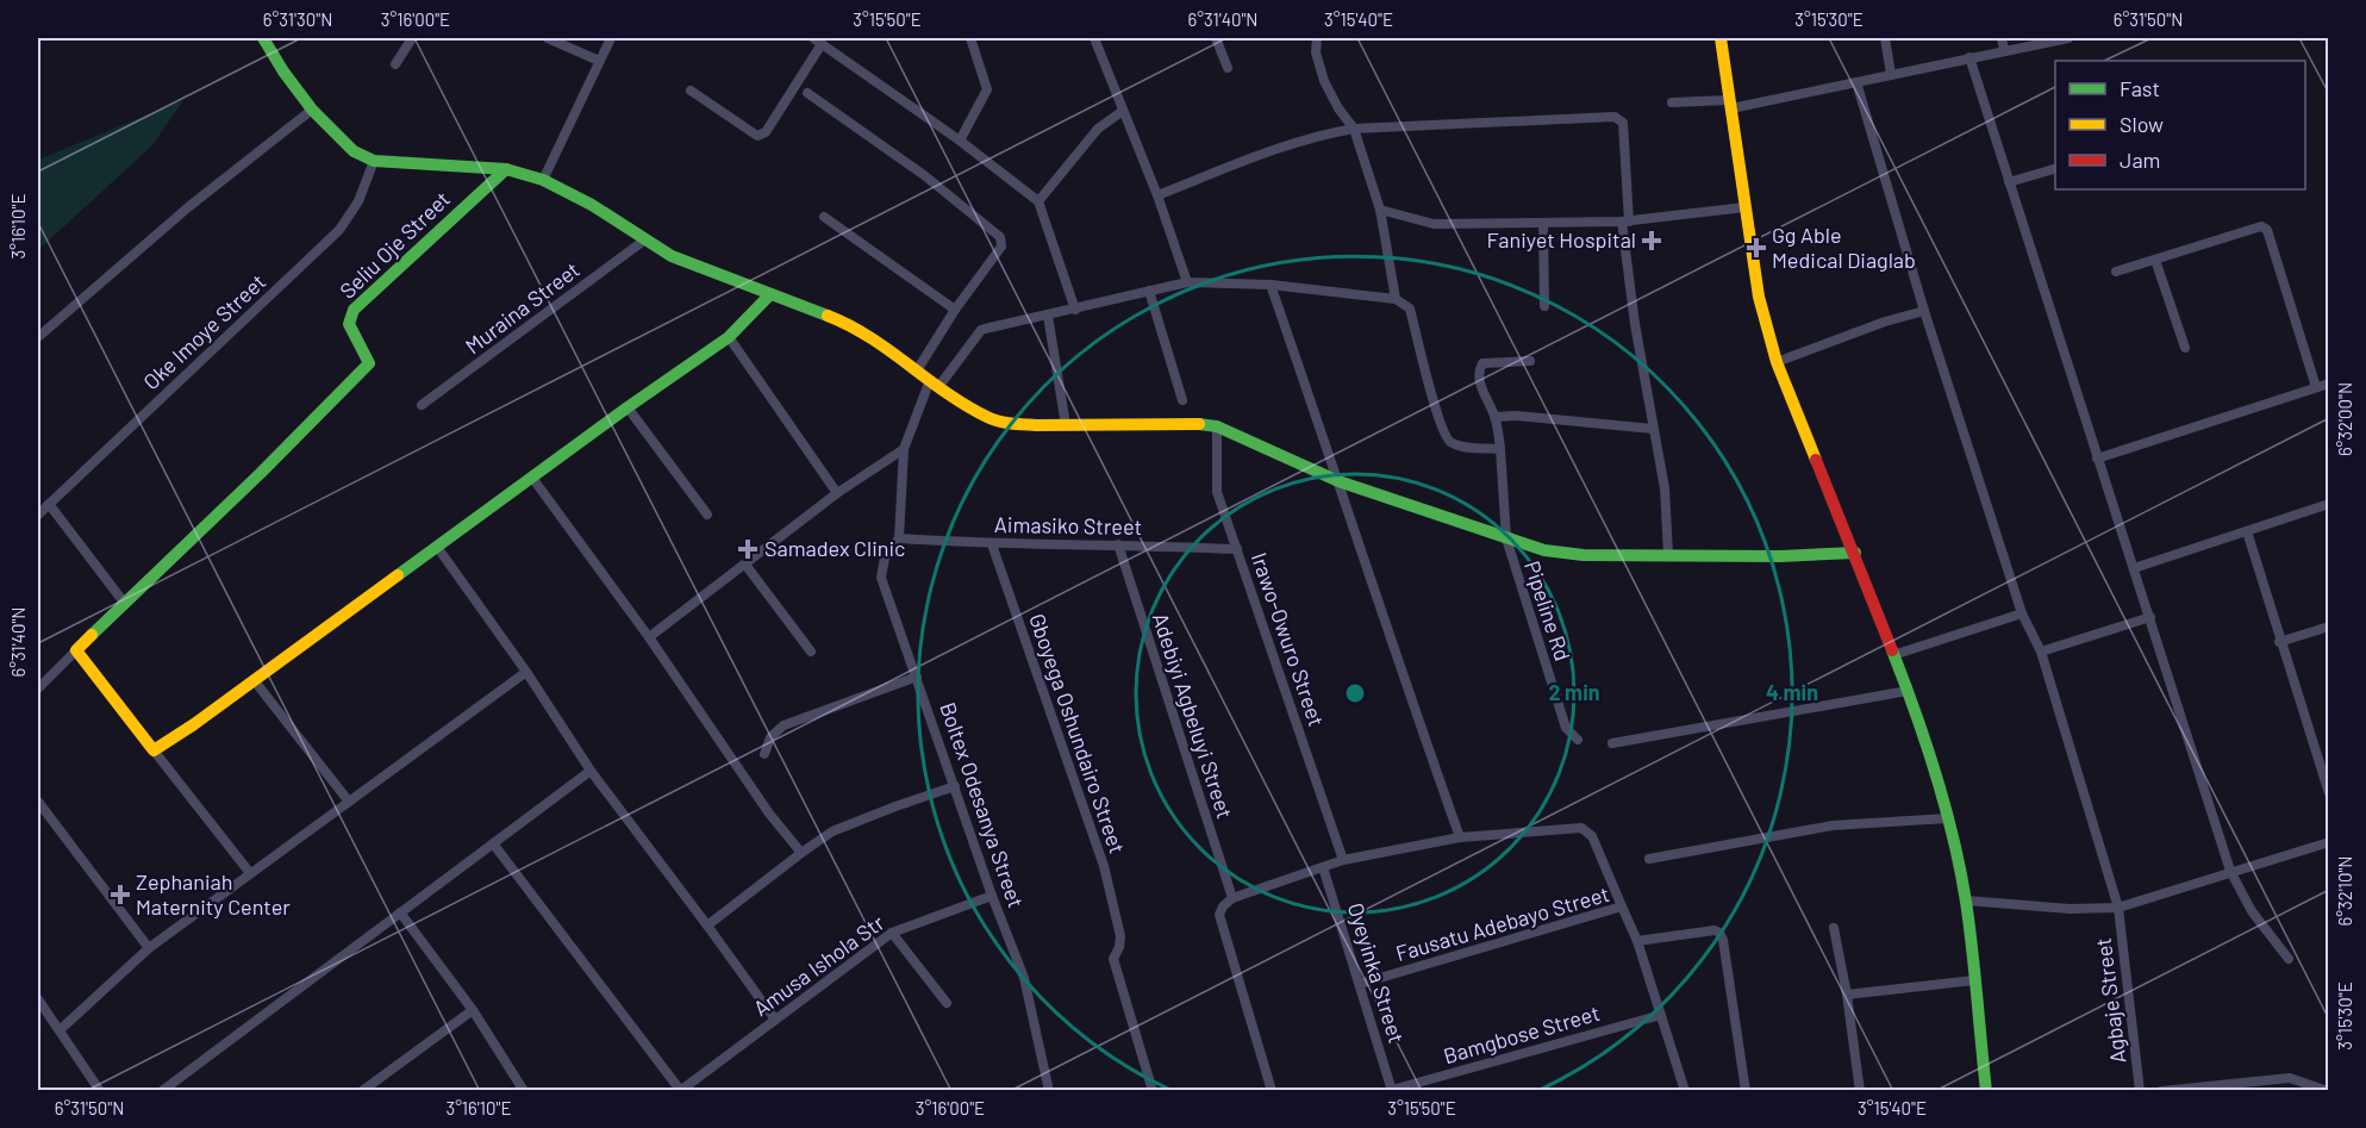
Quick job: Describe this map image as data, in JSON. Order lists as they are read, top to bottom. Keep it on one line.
{"streets":{"street":["Seliu Oje Street","Muraina Street","Oke Imoye Street","Aimasiko Street","Pipeline Rd","Irawo-Owuro Street","Adebiyi Agbeluyi Street","Gboyega Oshundairo Street","Boltex Odesanya Street","Fausatu Adebayo Street","Amusa Ishola Str","Oyeyinka Street","Agbaje Street","Bamgbose Street"]},"crossings":[["Aimasiko Street","Irawo-Owuro Street"],["Aimasiko Street","Adebiyi Agbeluyi Street"],["Aimasiko Street","Gboyega Oshundairo Street"],["Aimasiko Street","Boltex Odesanya Street"],["Boltex Odesanya Street","Amusa Ishola Str"],["Fausatu Adebayo Street","Oyeyinka Street"],["Fausatu Adebayo Street","Bamgbose Street"],["Oyeyinka Street","Bamgbose Street"]],"places":{"health":["Faniyet Hospital","Gg Able Medical Diaglab","Samadex Clinic","Zephaniah Maternity Center"]},"legend":["Fast","Slow","Jam"],"coordinates":["6°31'30\"N","3°16'00\"E","3°15'50\"E","6°31'40\"N","3°15'40\"E","3°15'30\"E","6°31'50\"N","3°16'10\"E","6°32'00\"N","6°32'10\"N"],"rings":["2 min","4 min"]}
